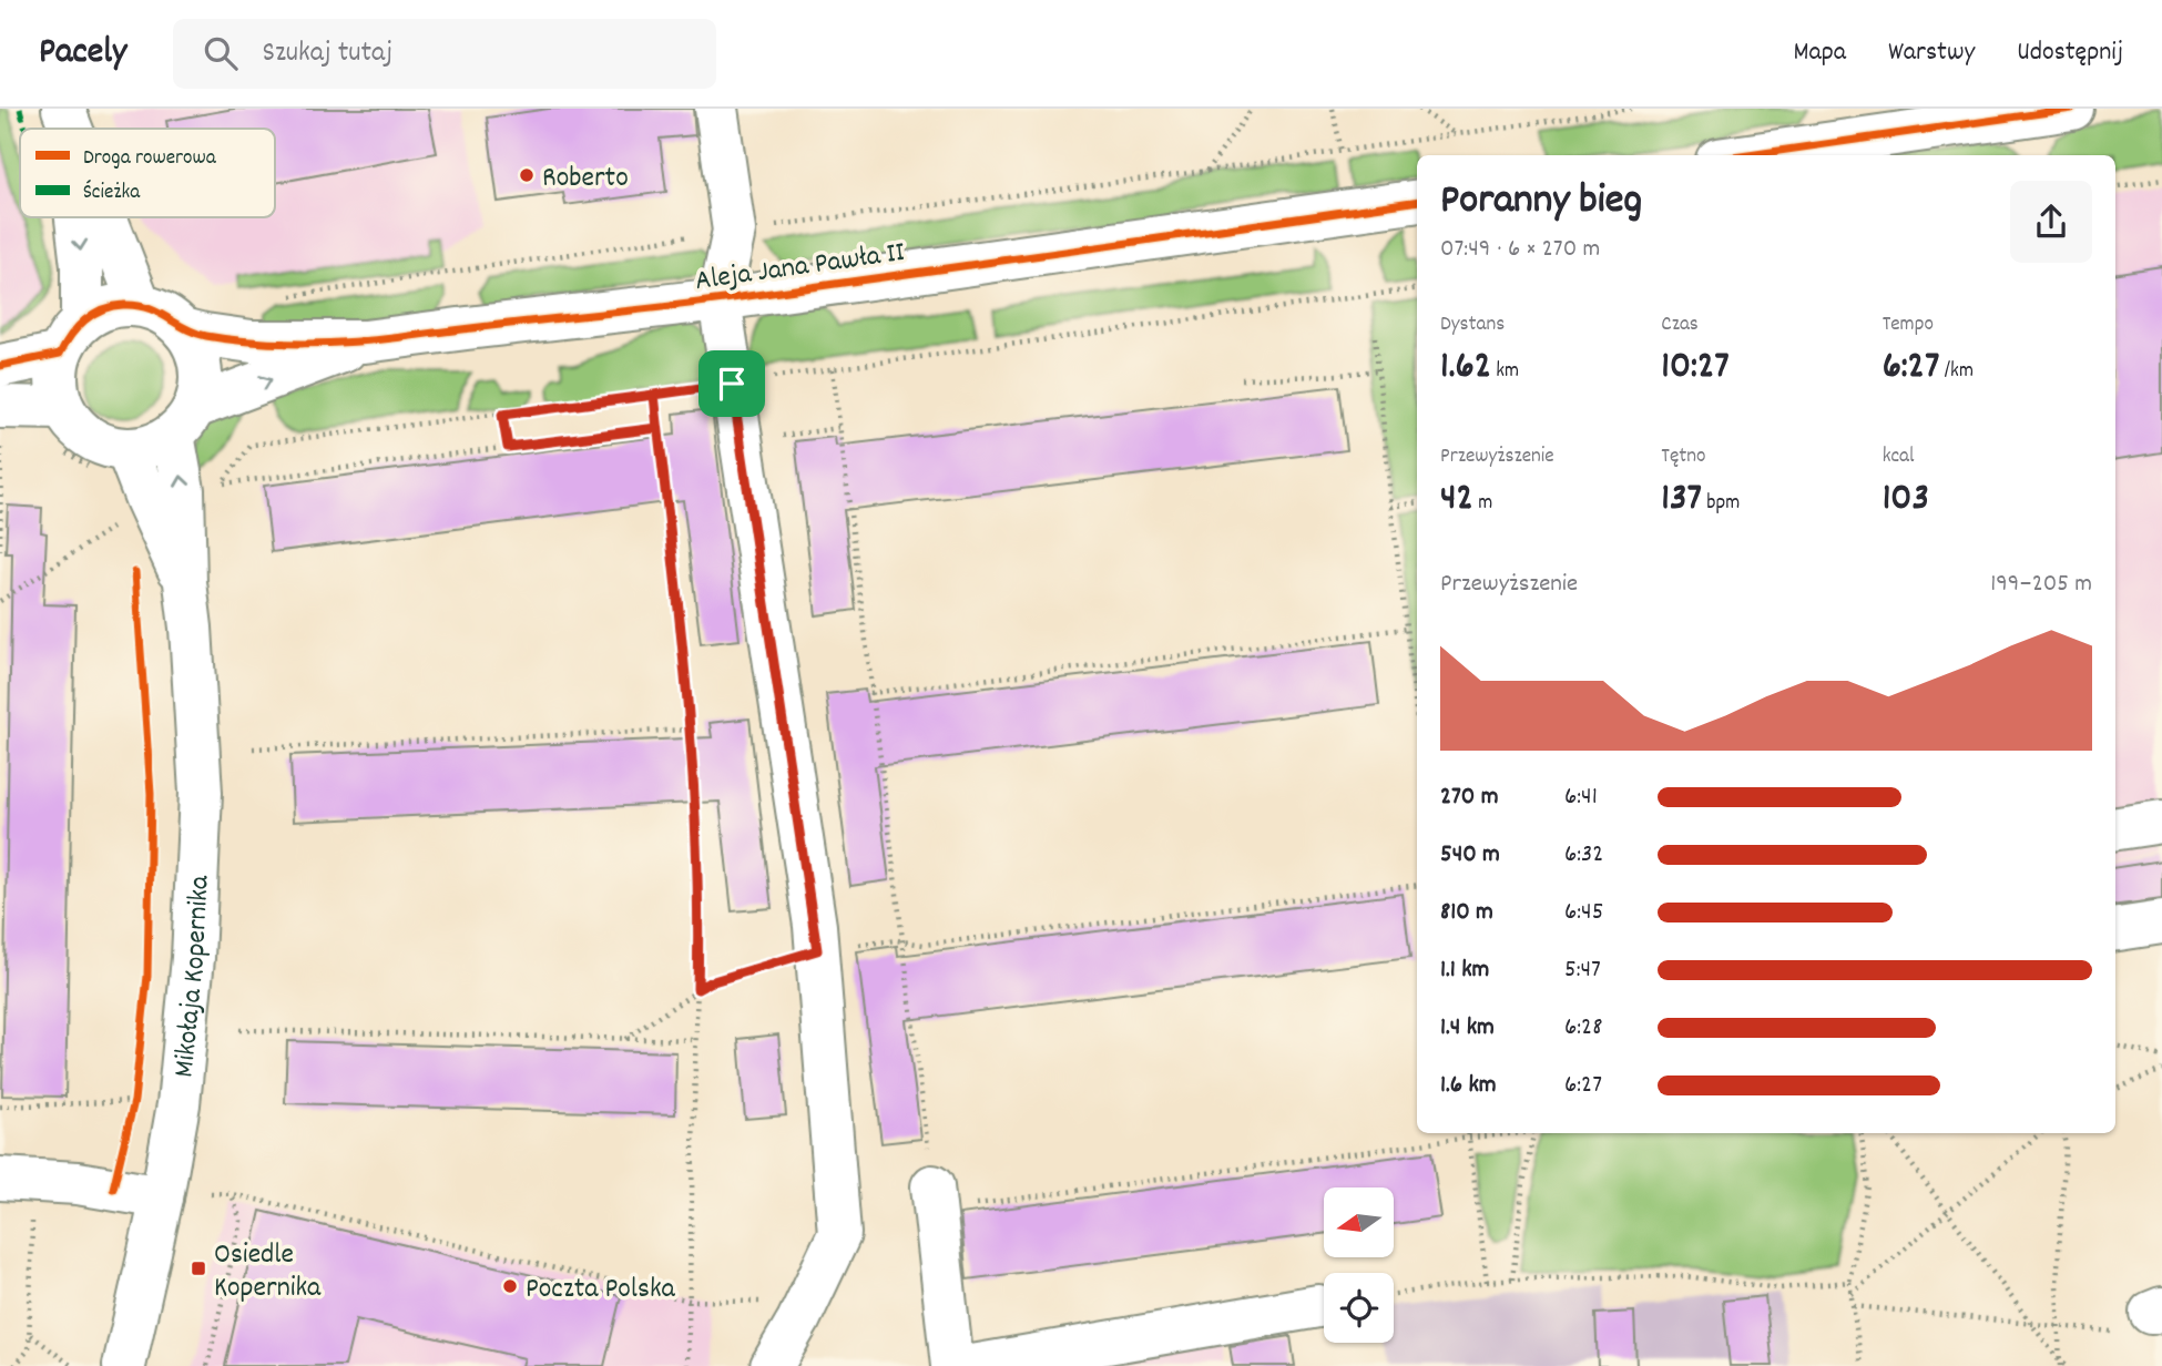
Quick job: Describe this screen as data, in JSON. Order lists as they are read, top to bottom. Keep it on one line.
{"streets":{"street":["Aleja Jana Pawła II","Mikołaja Kopernika"]},"crossings":[["Aleja Jana Pawła II","Mikołaja Kopernika"]],"places":{"other":["Roberto","Poczta Polska"],"transit":["Osiedle Kopernika"]},"legend":["Droga rowerowa","Ścieżka"],"north":"left","page":{"header":"Pacely","search":"Szukaj tutaj","nav":["Mapa","Warstwy","Udostępnij"],"heading":["Poranny bieg","07:49 · 6 × 270 m"],"stats":[["Dystans","1.62 km"],["Czas","10:27"],["Tempo","6:27 /km"],["Przewyższenie","42 m"],["Tętno","137 bpm"],["kcal","103"]],"chart":["Przewyższenie","199–205 m"],"list":[{"name":"270 m","note":"6:41"},{"name":"540 m","note":"6:32"},{"name":"810 m","note":"6:45"},{"name":"1.1 km","note":"5:47"},{"name":"1.4 km","note":"6:28"},{"name":"1.6 km","note":"6:27"}]}}
